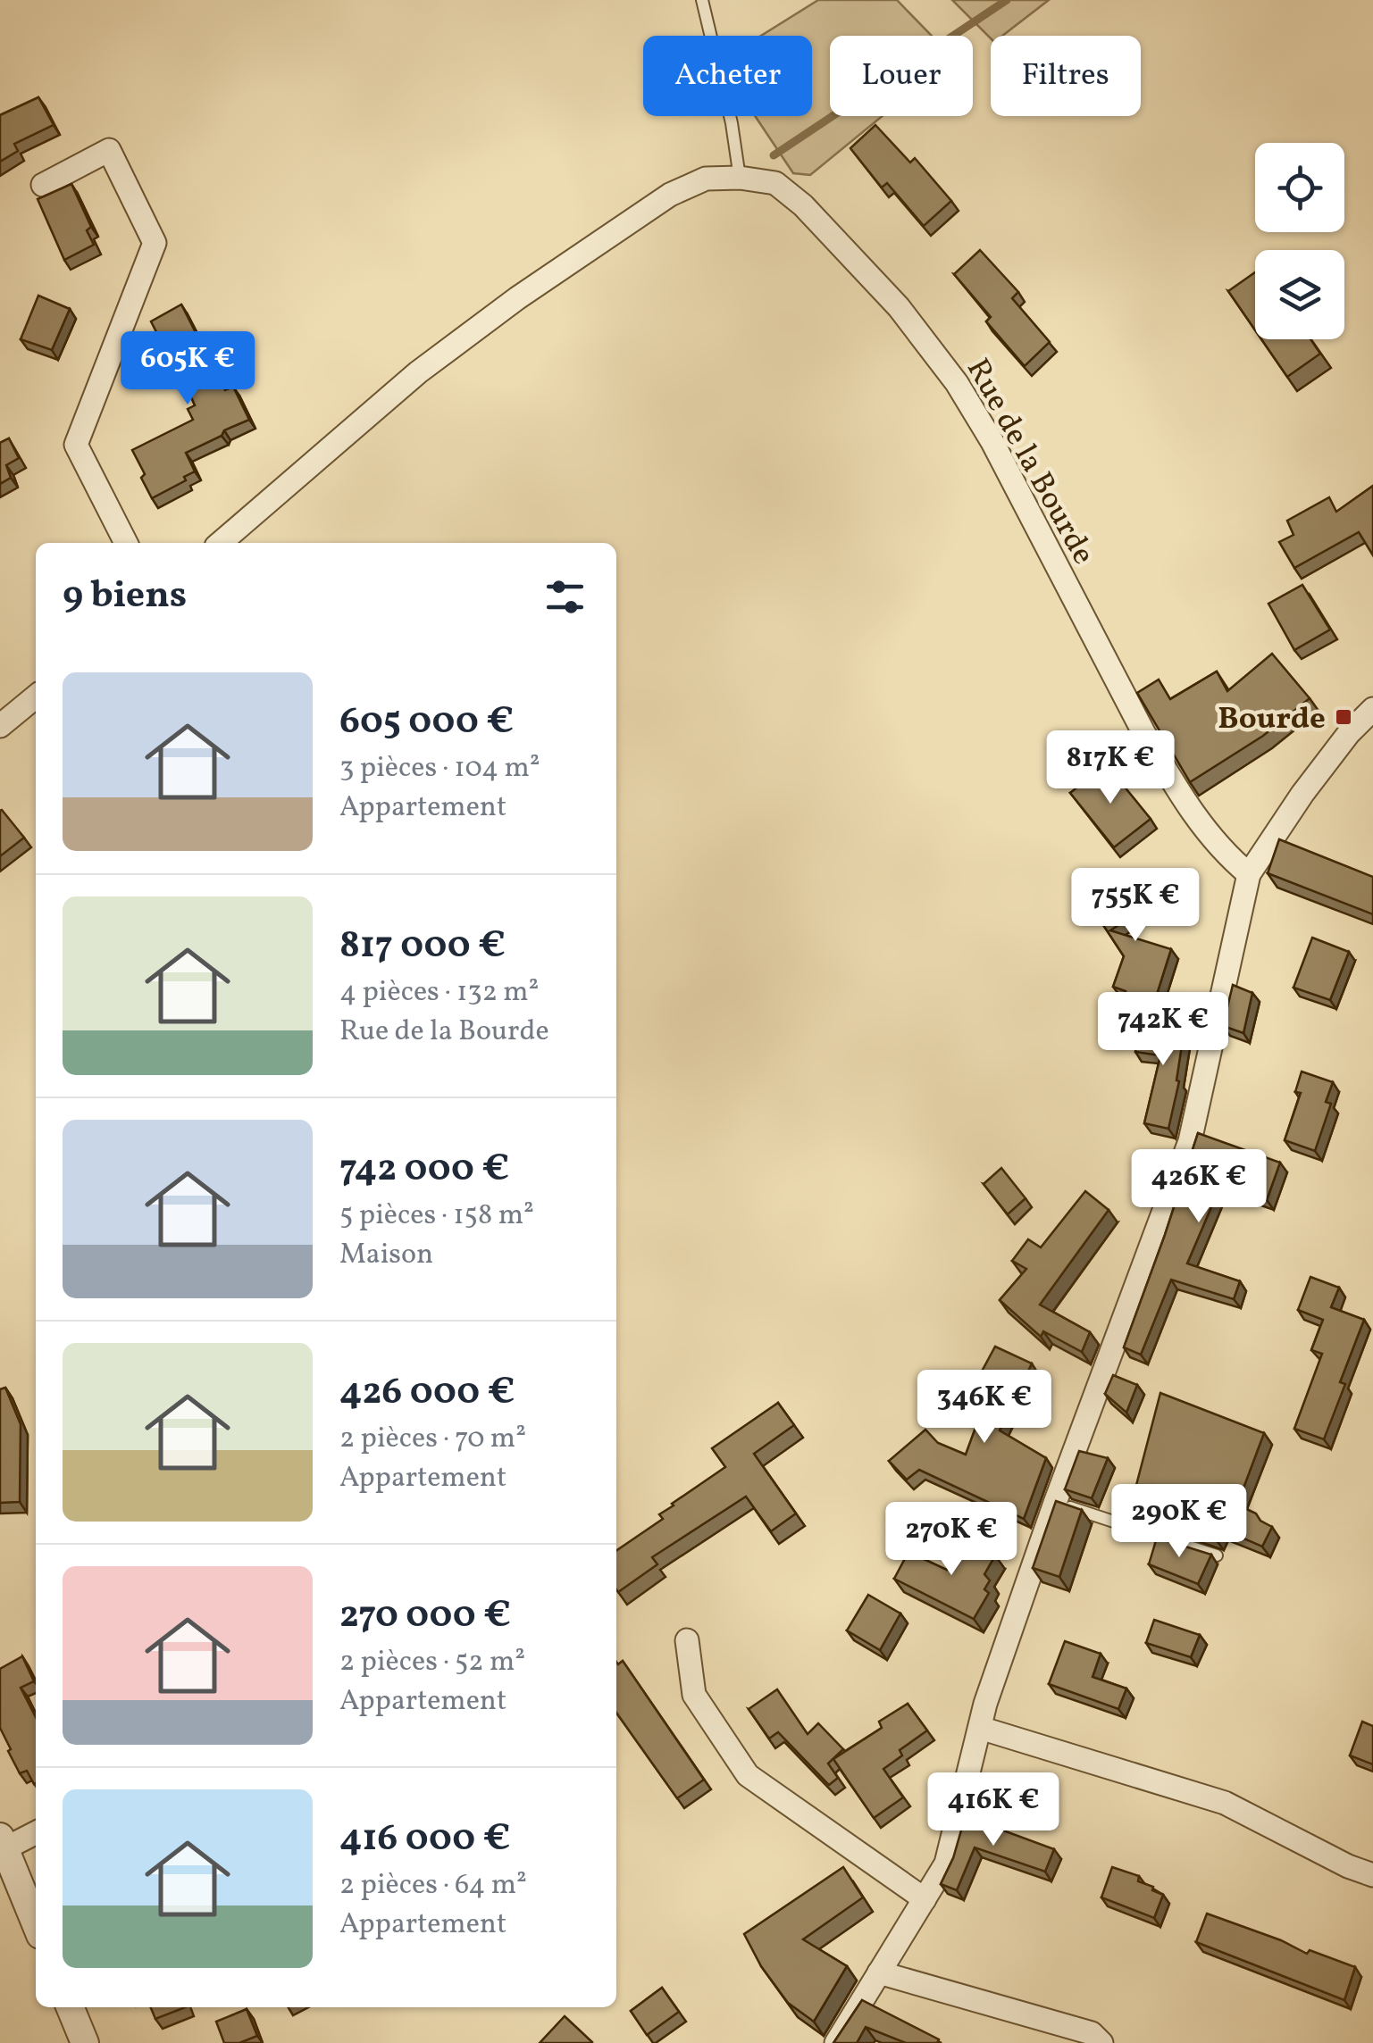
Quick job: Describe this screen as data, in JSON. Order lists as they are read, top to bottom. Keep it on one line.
{"streets":{"street":["Rue de la Bourde"]},"places":{"transit":["Bourde"]},"page":{"chip":["Acheter","Louer","Filtres"],"price":["605K €","817K €","755K €","742K €","426K €","346K €","290K €","270K €","416K €"],"heading":"9 biens","list":[{"name":"605 000 €","note":"3 pièces · 104 m² · Appartement"},{"name":"817 000 €","note":"4 pièces · 132 m² · Rue de la Bourde"},{"name":"742 000 €","note":"5 pièces · 158 m² · Maison"},{"name":"426 000 €","note":"2 pièces · 70 m² · Appartement"},{"name":"270 000 €","note":"2 pièces · 52 m² · Appartement"},{"name":"416 000 €","note":"2 pièces · 64 m² · Appartement"}]}}
